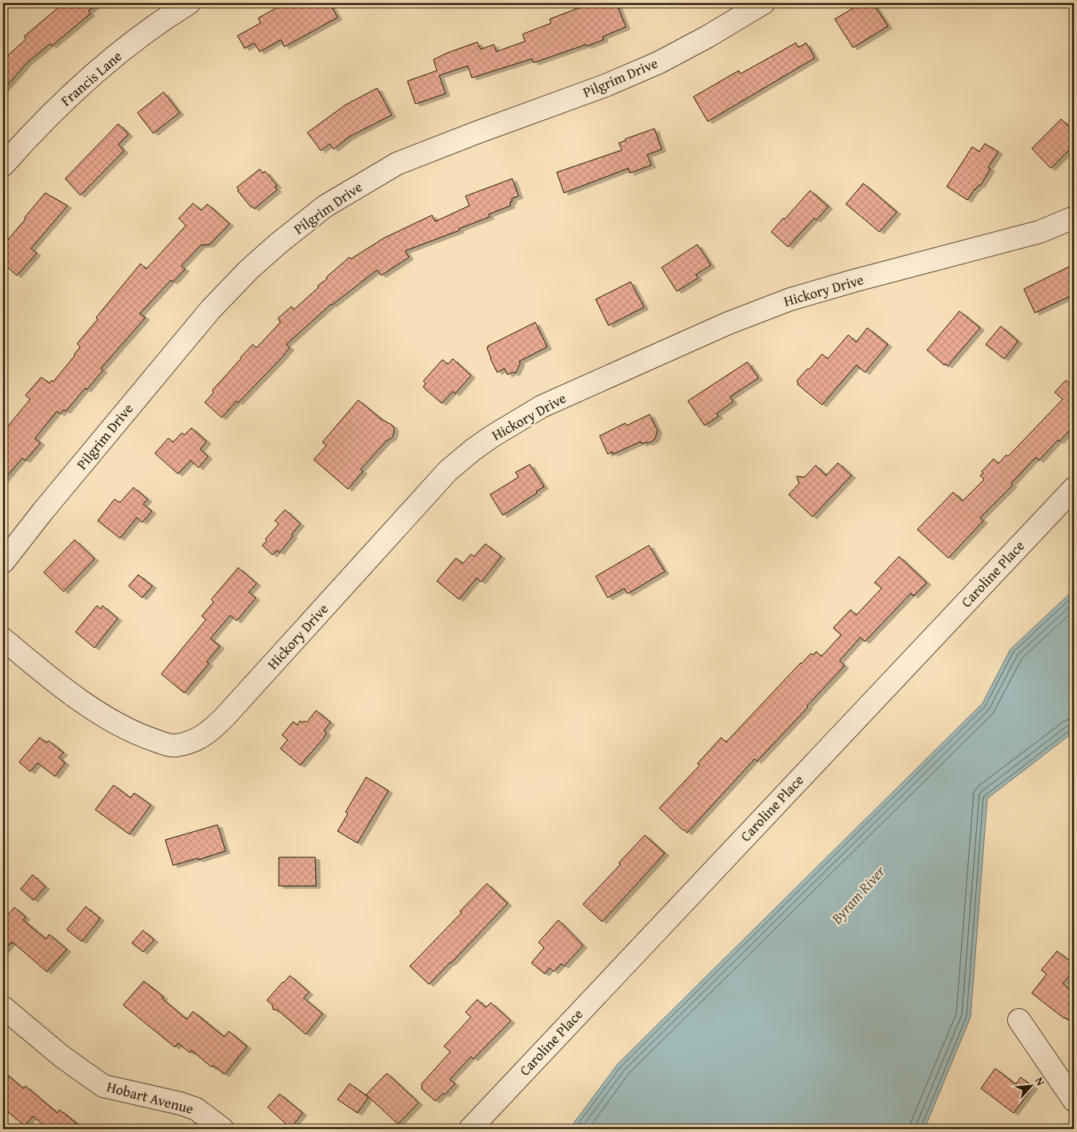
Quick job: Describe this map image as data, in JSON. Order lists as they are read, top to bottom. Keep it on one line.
{"streets":{"street":["Pilgrim Drive","Francis Lane","Hickory Drive","Caroline Place","Hobart Avenue"]},"water":["Byram River"],"north":"top right"}
